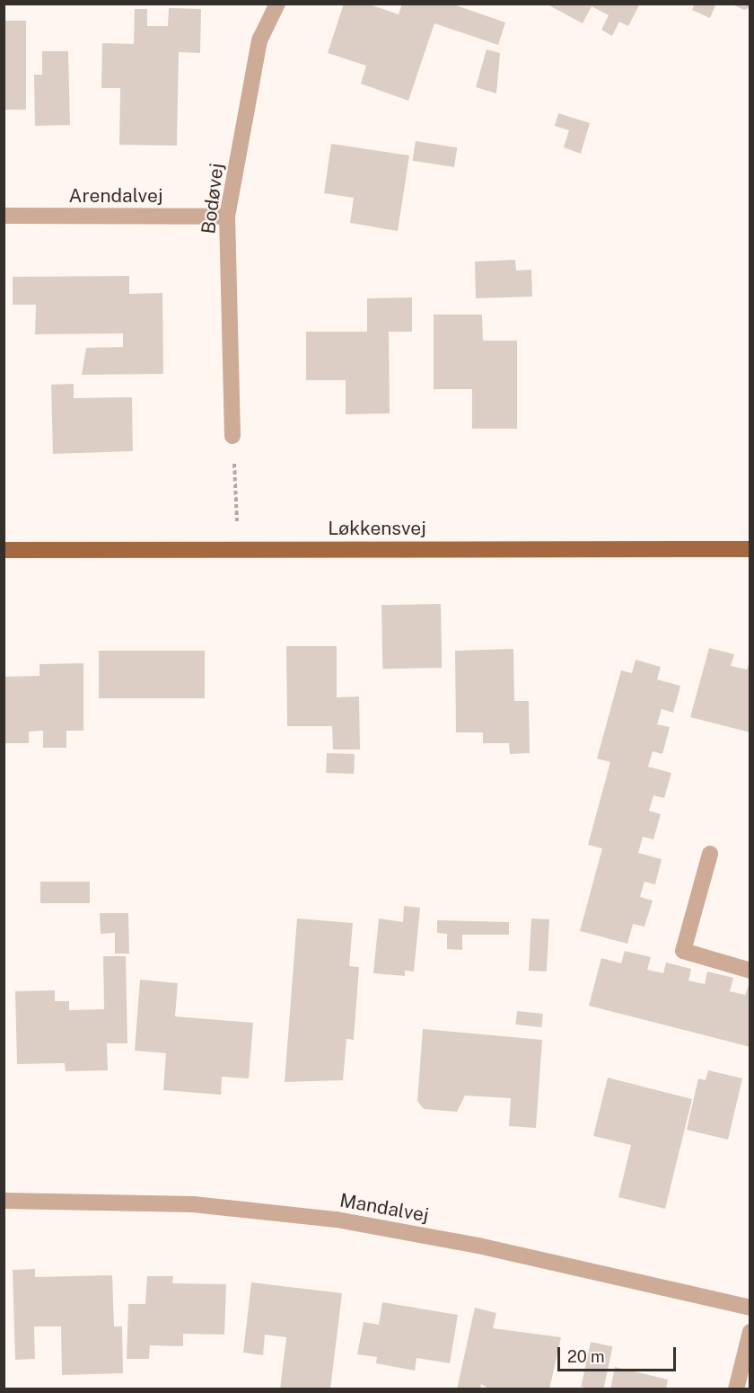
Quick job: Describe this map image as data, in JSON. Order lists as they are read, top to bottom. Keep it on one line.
{"streets":{"main road":["Løkkensvej"],"street":["Arendalvej","Bodøvej","Mandalvej"]},"crossings":[["Arendalvej","Bodøvej"]],"scale_bar":"20 m"}
